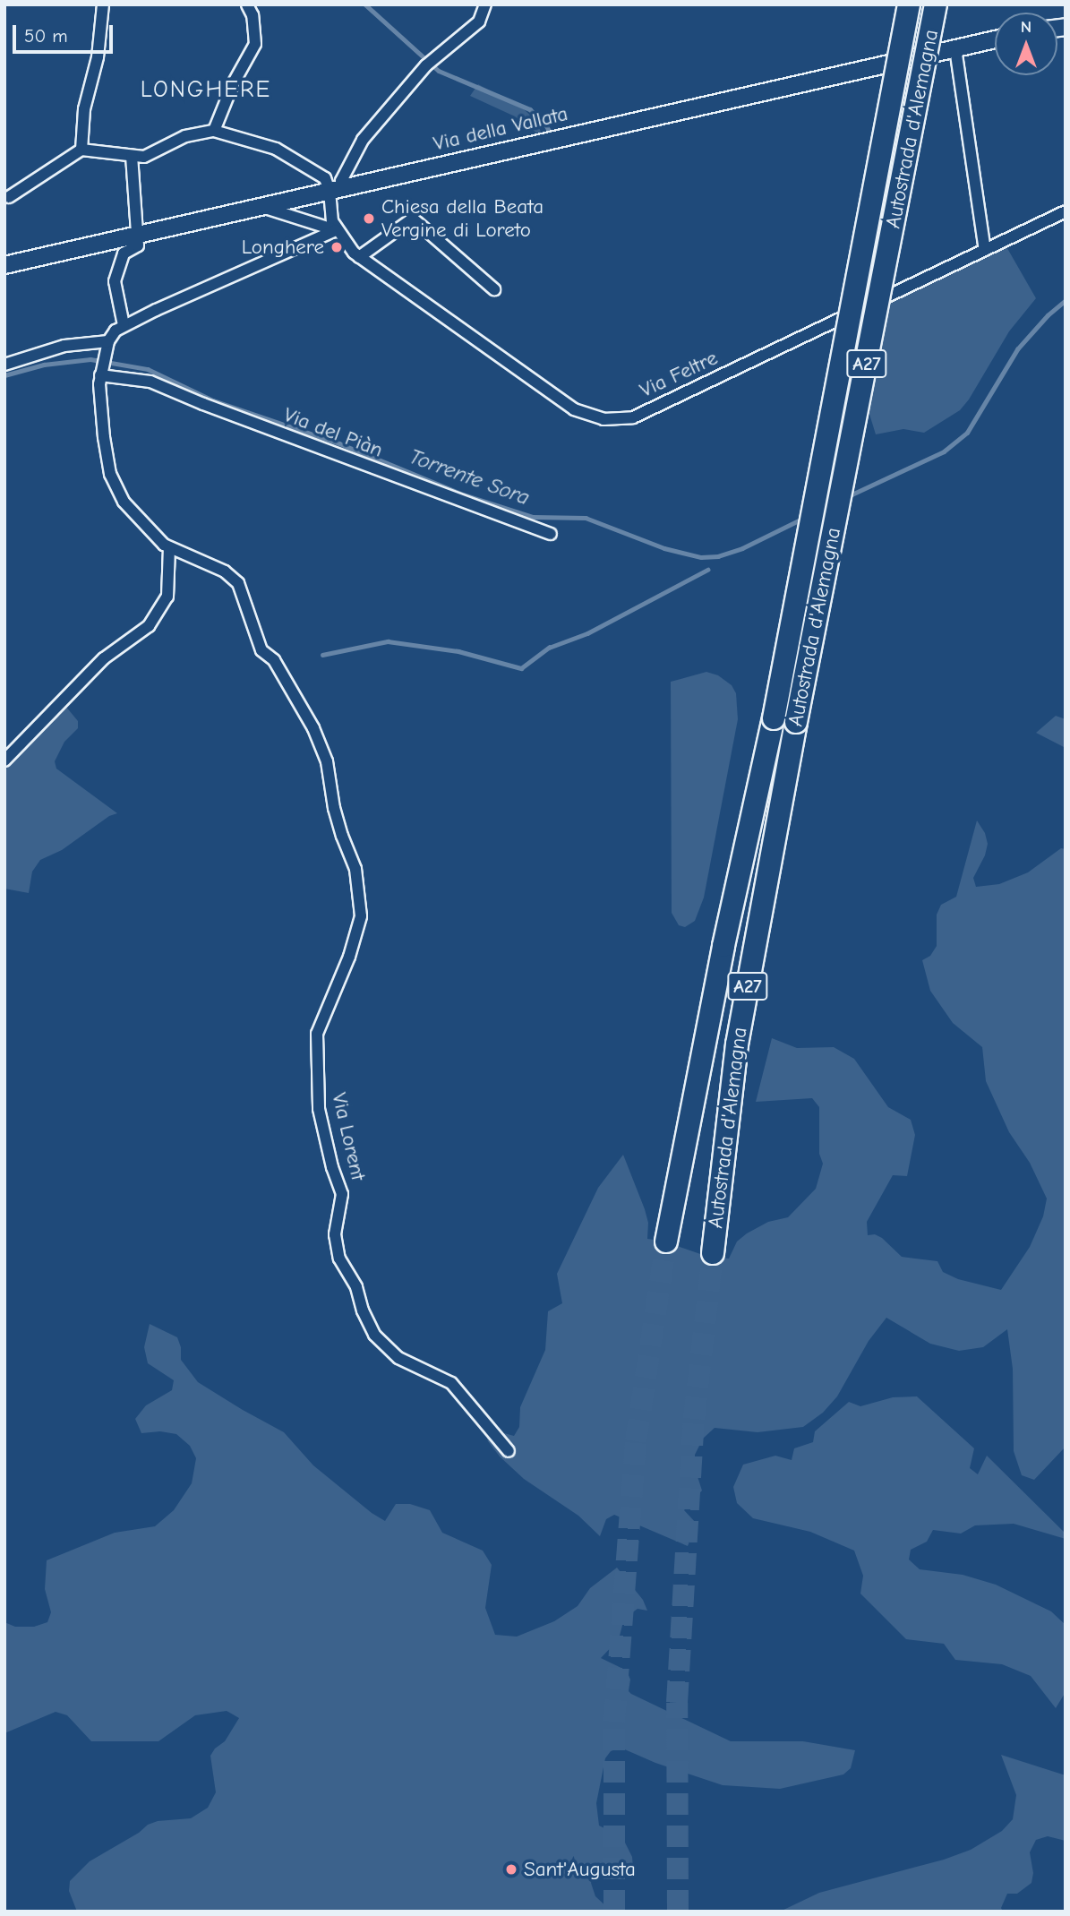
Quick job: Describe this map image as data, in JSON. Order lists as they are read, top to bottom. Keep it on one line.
{"streets":{"highway":["Autostrada d'Alemagna","A27"],"main road":["Via della Vallata"],"street":["Via Feltre","Via del Piàn","Via Lorent"]},"districts":["LONGHERE"],"water":["Torrente Sora"],"places":["Chiesa della Beata Vergine di Loreto","Longhere","Sant'Augusta"],"scale_bar":"50 m","north":"top"}
